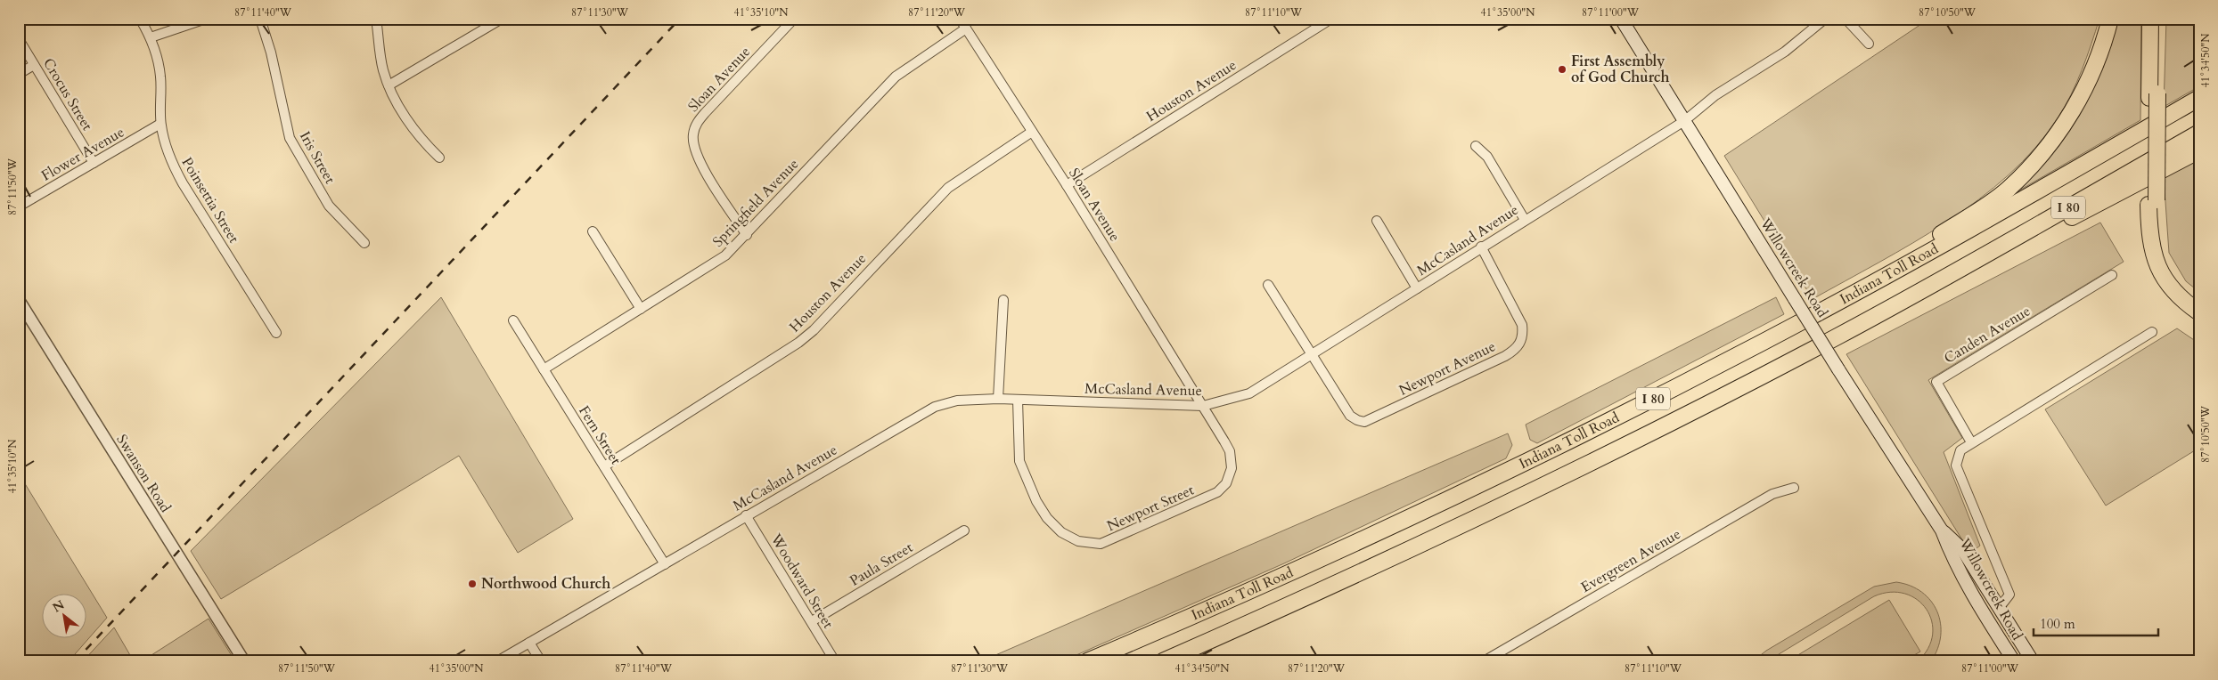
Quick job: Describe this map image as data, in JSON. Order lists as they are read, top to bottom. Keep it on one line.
{"streets":{"highway":["I 80","Indiana Toll Road"],"main road":["Willowcreek Road"],"street":["Sloan Avenue","Houston Avenue","Crocus Street","Flower Avenue","Iris Street","Poinsettia Street","Springfield Avenue","McCasland Avenue","Canden Avenue","Newport Avenue","Fern Street","Swanson Road","Newport Street","Evergreen Avenue","Paula Street","Woodward Street"]},"crossings":[["Sloan Avenue","Houston Avenue"],["Sloan Avenue","Springfield Avenue"],["Sloan Avenue","McCasland Avenue"],["Sloan Avenue","Newport Street"],["Houston Avenue","Fern Street"],["Crocus Street","Flower Avenue"],["Flower Avenue","Poinsettia Street"],["Springfield Avenue","Fern Street"],["McCasland Avenue","Willowcreek Road"],["McCasland Avenue","Newport Avenue"],["McCasland Avenue","Fern Street"],["McCasland Avenue","Newport Street"],["McCasland Avenue","Woodward Street"],["Paula Street","Woodward Street"]],"places":["First Assembly of God Church","Northwood Church"],"scale_bar":"100 m","north":"top left","coordinates":["87°11'40\"W","87°11'30\"W","41°35'10\"N","87°11'20\"W","87°11'10\"W","41°35'00\"N","87°11'00\"W","87°10'50\"W","41°34'50\"N","87°11'50\"W"]}
